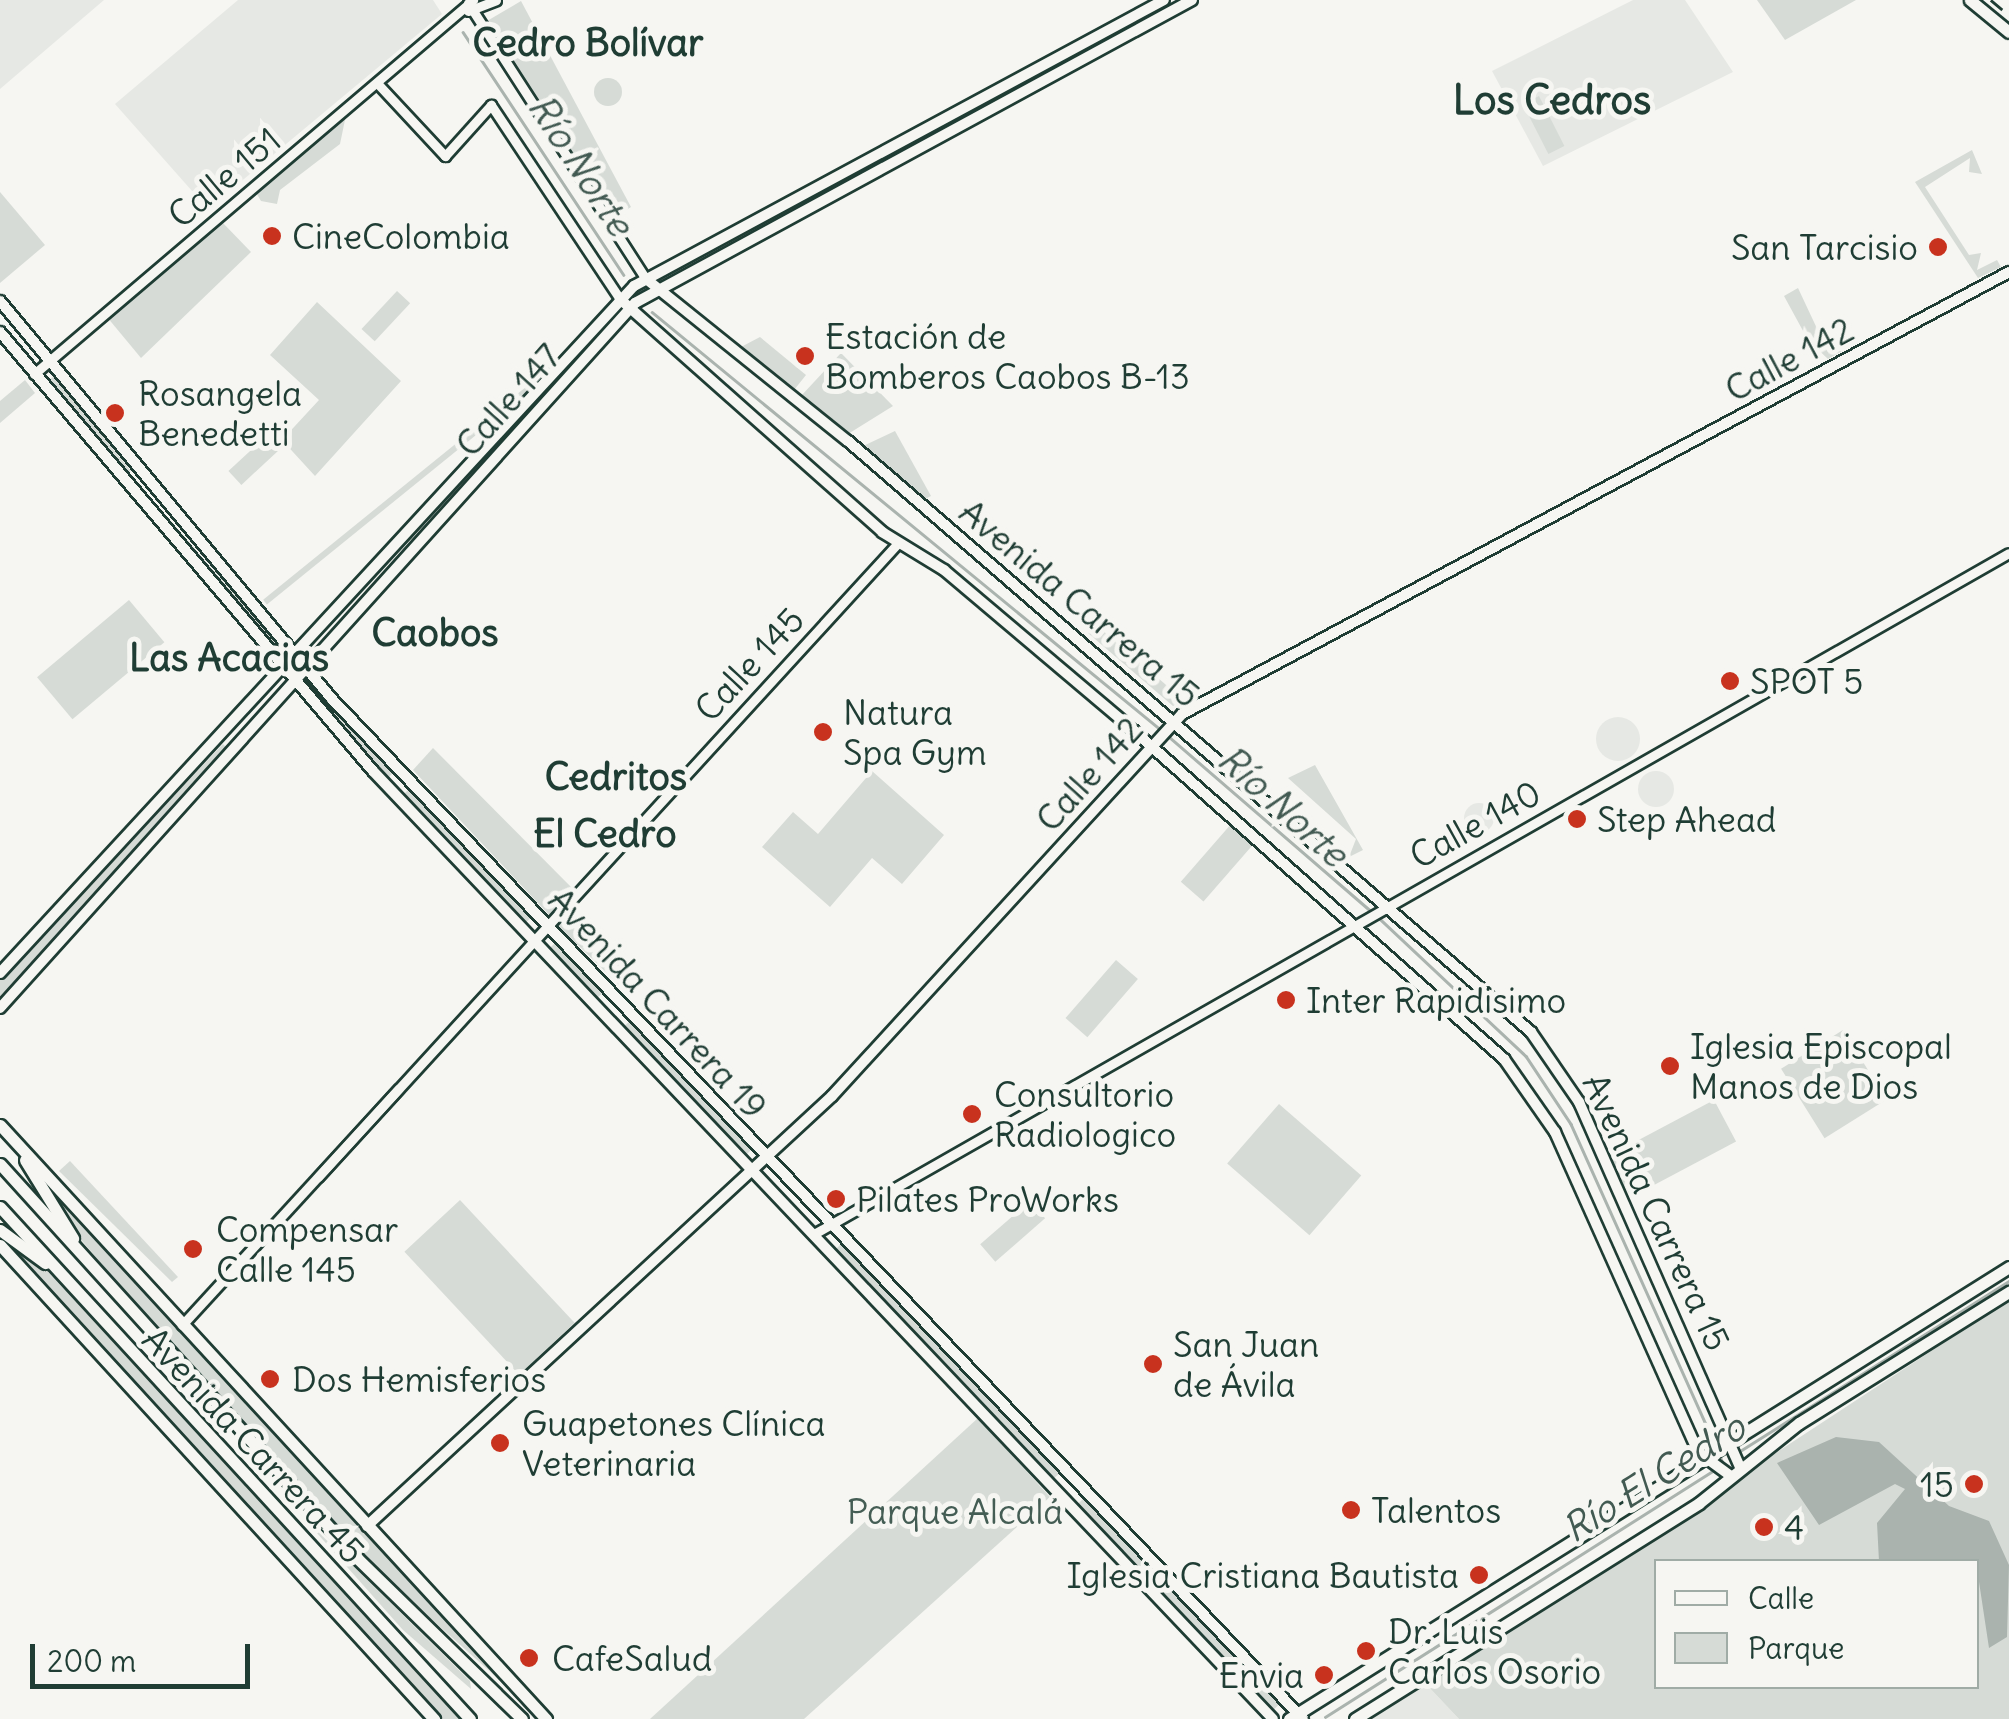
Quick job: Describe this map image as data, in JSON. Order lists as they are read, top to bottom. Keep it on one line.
{"streets":{"main road":["Calle 142","Calle 147","Avenida Carrera 15","Avenida Carrera 19","Avenida Carrera 45"],"street":["Calle 151","Calle 145","Calle 140"]},"crossings":[["Calle 151","Avenida Carrera 15"],["Calle 151","Avenida Carrera 19"],["Calle 142","Avenida Carrera 15"],["Calle 142","Avenida Carrera 19"],["Calle 142","Avenida Carrera 45"],["Calle 147","Avenida Carrera 15"],["Calle 147","Avenida Carrera 19"],["Avenida Carrera 15","Calle 145"],["Avenida Carrera 15","Calle 140"],["Calle 145","Avenida Carrera 19"],["Calle 145","Avenida Carrera 45"],["Calle 140","Avenida Carrera 19"]],"districts":["Cedro Bolívar","Los Cedros","Caobos","Las Acacias","Cedritos","El Cedro"],"water":["Río Norte","Río El Cedro"],"parks":["Parque Alcalá"],"places":["CineColombia","San Tarcisio","Estación de Bomberos Caobos B-13","Rosangela Benedetti","SPOT 5","Natura Spa Gym","Step Ahead","Inter Rapidisimo","Iglesia Episcopal Manos de Dios","Consultorio Radiologico","Pilates ProWorks","Compensar Calle 145","San Juan de Ávila","Dos Hemisferios","Guapetones Clínica Veterinaria","15","Talentos","4","Iglesia Cristiana Bautista","Dr. Luis Carlos Osorio","CafeSalud","Envia"],"legend":["Calle","Parque"],"scale_bar":"200 m"}
